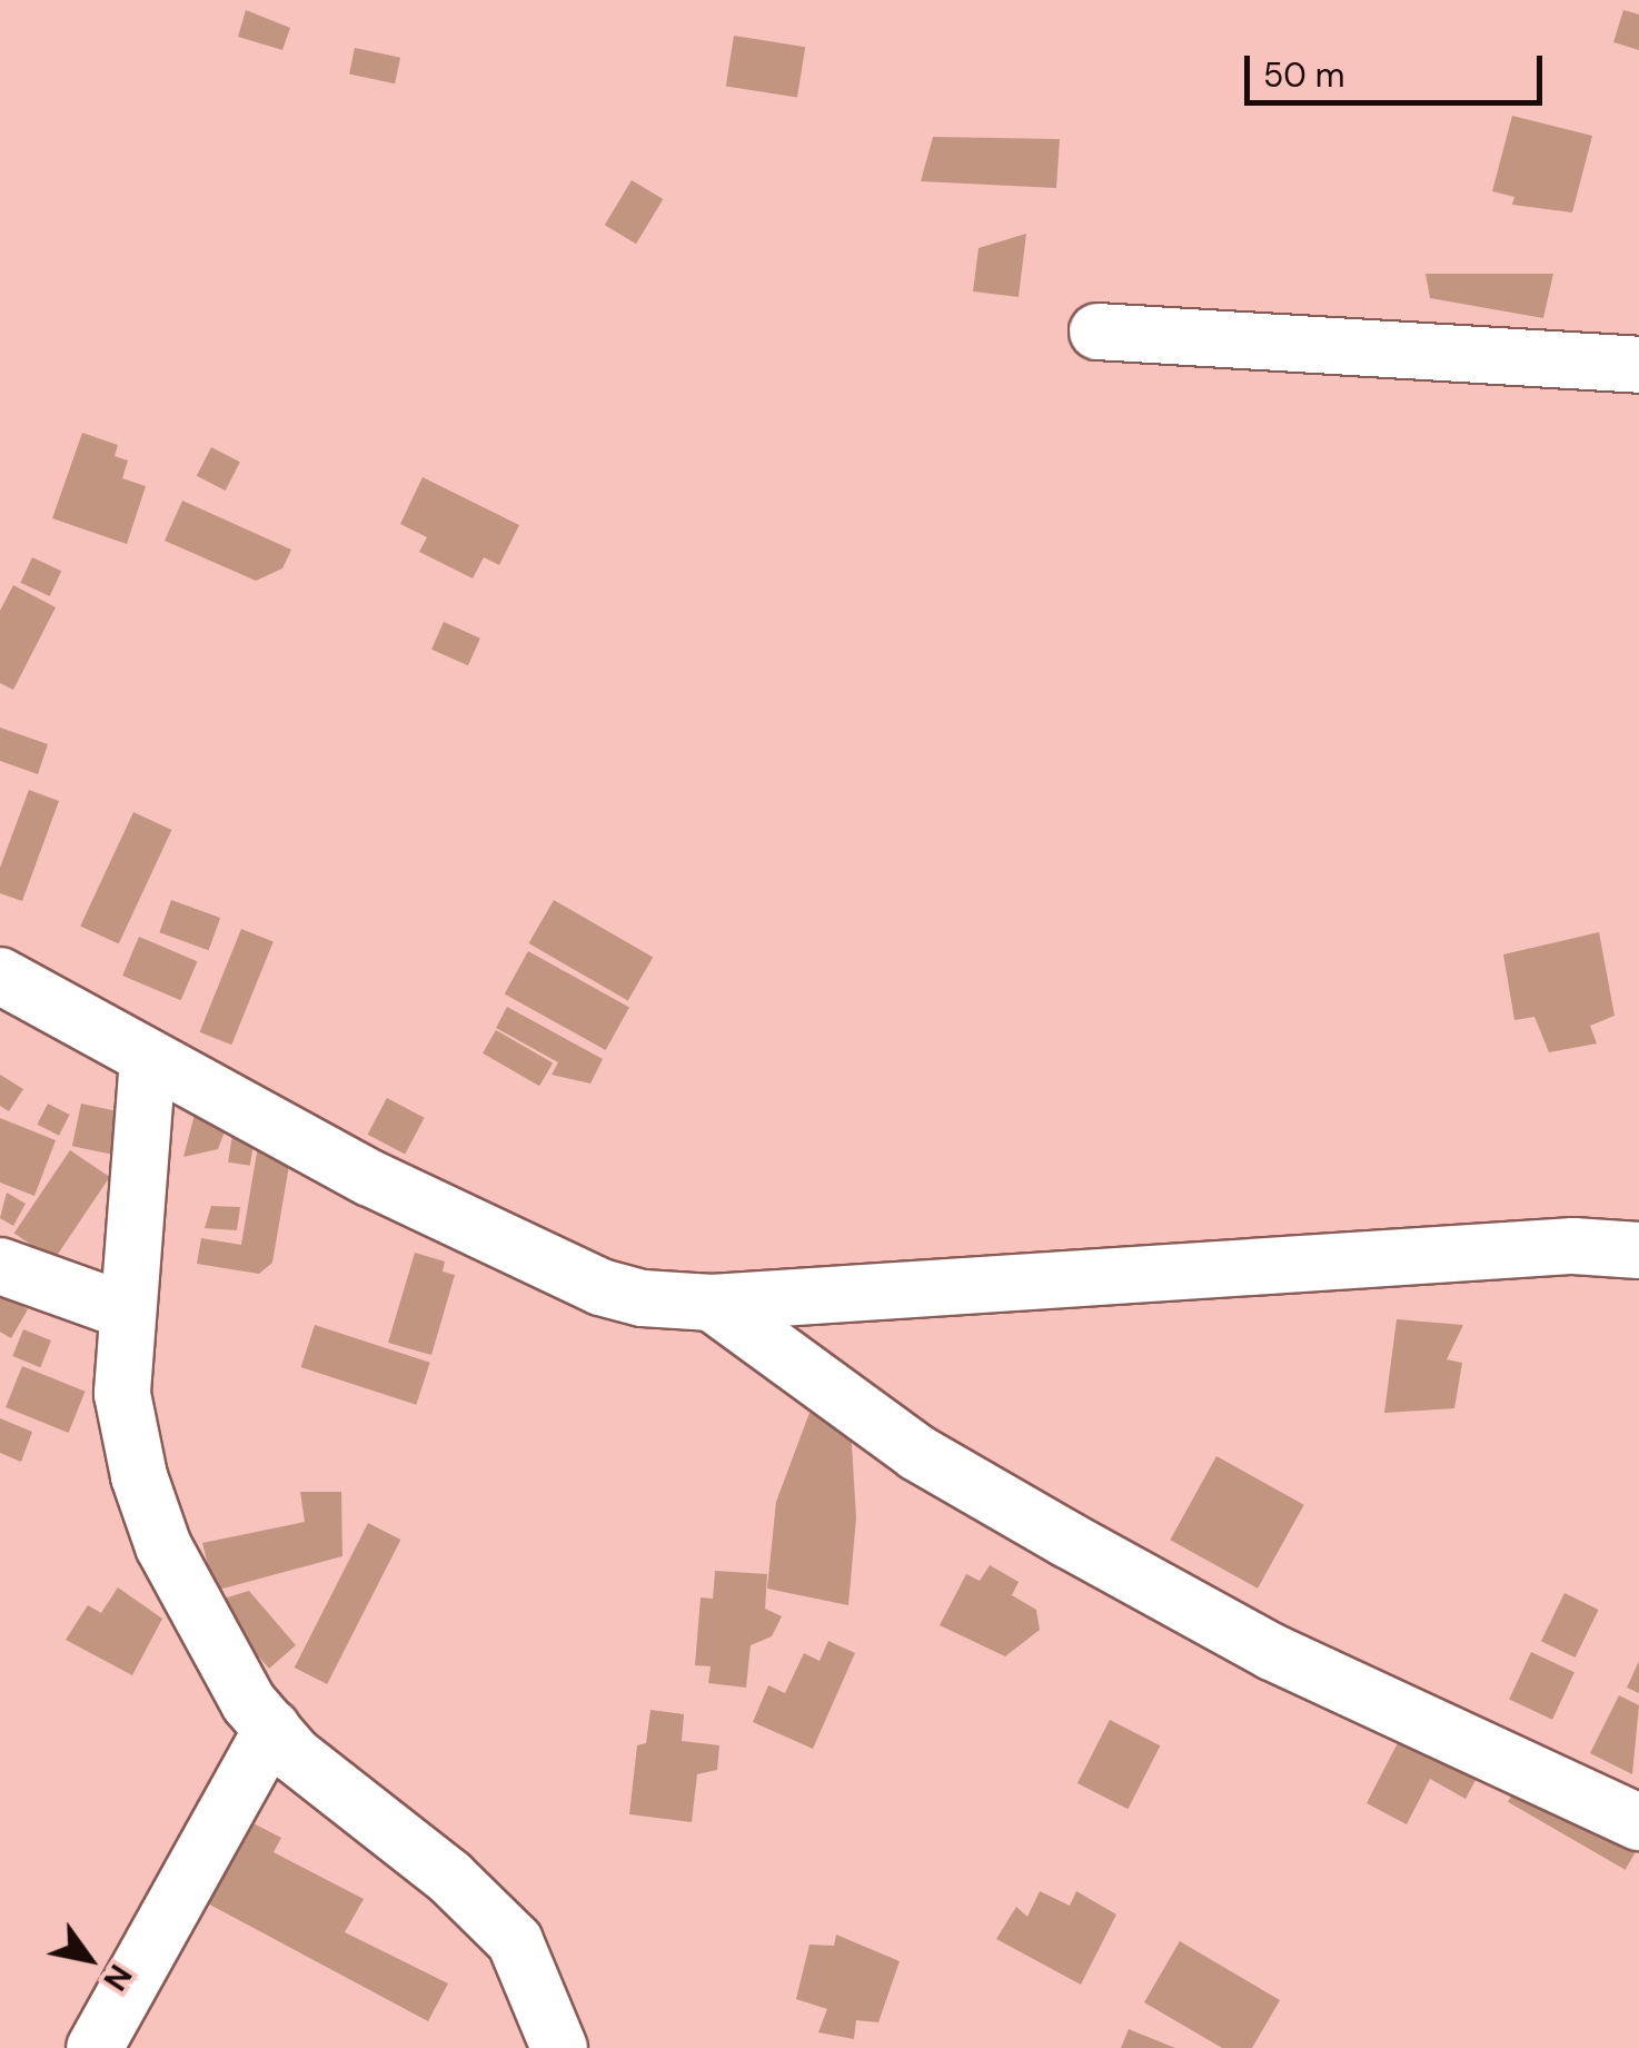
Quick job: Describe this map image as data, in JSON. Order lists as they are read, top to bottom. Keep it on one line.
{"scale_bar":"50 m","north":"bottom right"}
